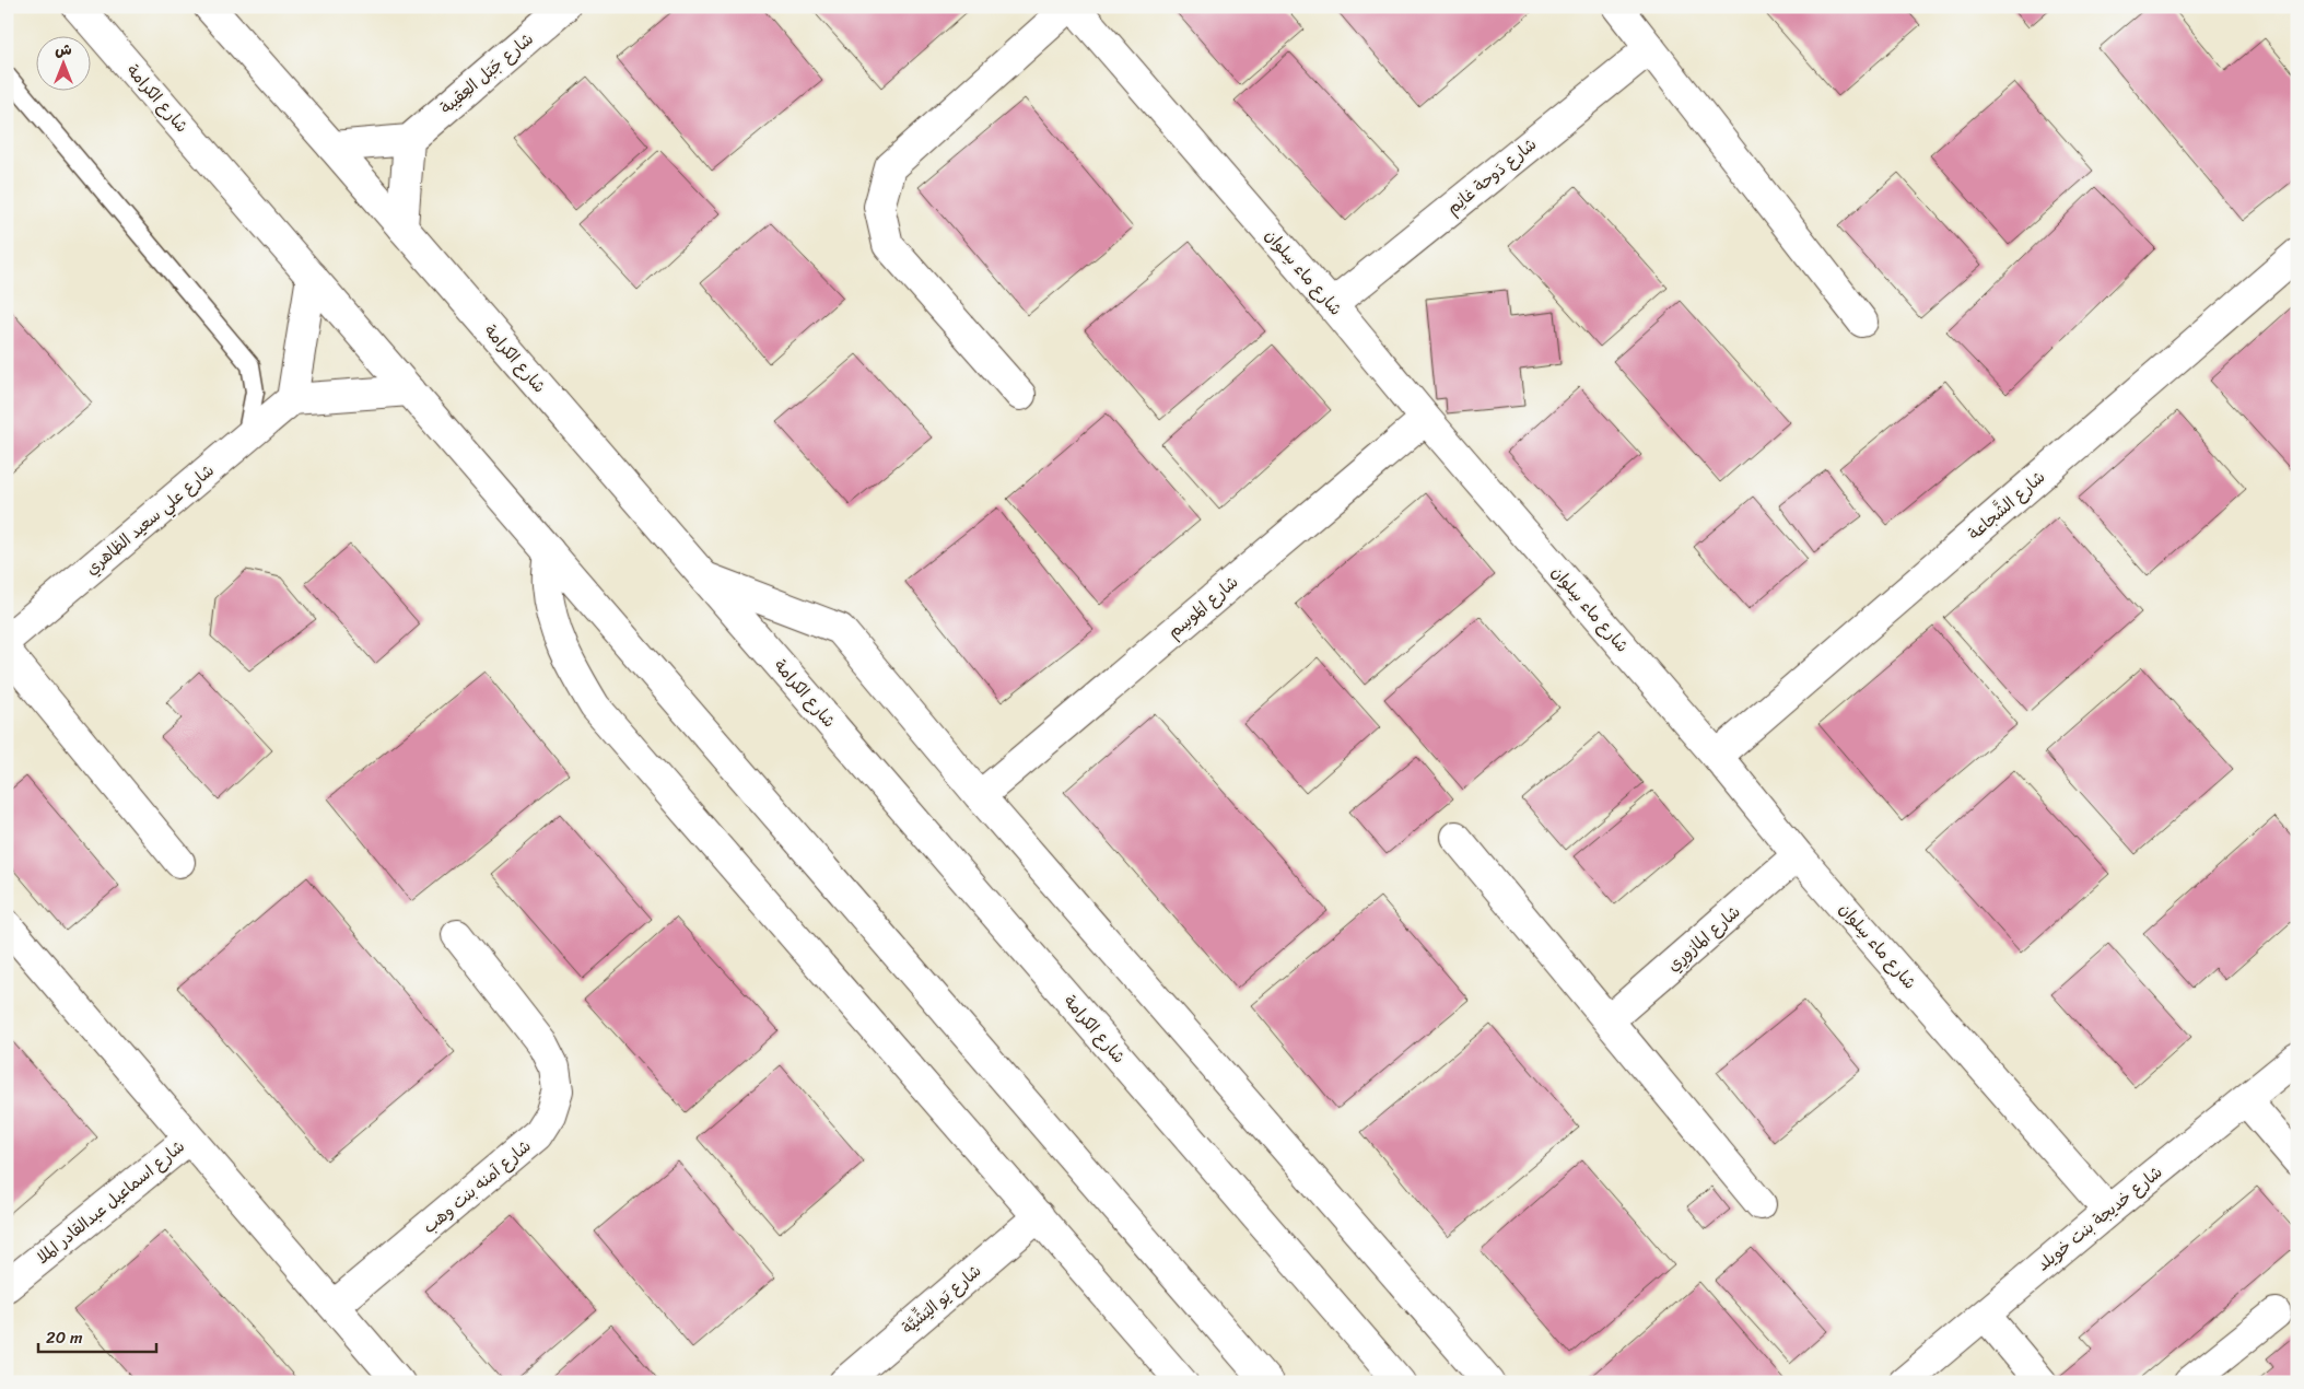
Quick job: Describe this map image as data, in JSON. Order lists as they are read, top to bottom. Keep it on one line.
{"streets":{"street":["شارع جَبَل العِقيبة","شارع الكرامة","شارع دَوحة غانِم","شارع ماء سِلوان","شارع الشَّجاعة","شارع علي سعيد الظاهري","شارع المَوسِم","شارع المازورِي","شارع آمنه بنت وهب","شارع اسماعيل عبدالقادر الملا","شارع خديجة بنت خويلد","شارع يَو اليَشِّيَّة"]},"crossings":[["شارع دَوحة غانِم","شارع ماء سِلوان"],["شارع ماء سِلوان","شارع الشَّجاعة"],["شارع ماء سِلوان","شارع المَوسِم"],["شارع ماء سِلوان","شارع المازورِي"],["شارع ماء سِلوان","شارع خديجة بنت خويلد"]],"scale_bar":"20 m","north":"top"}
